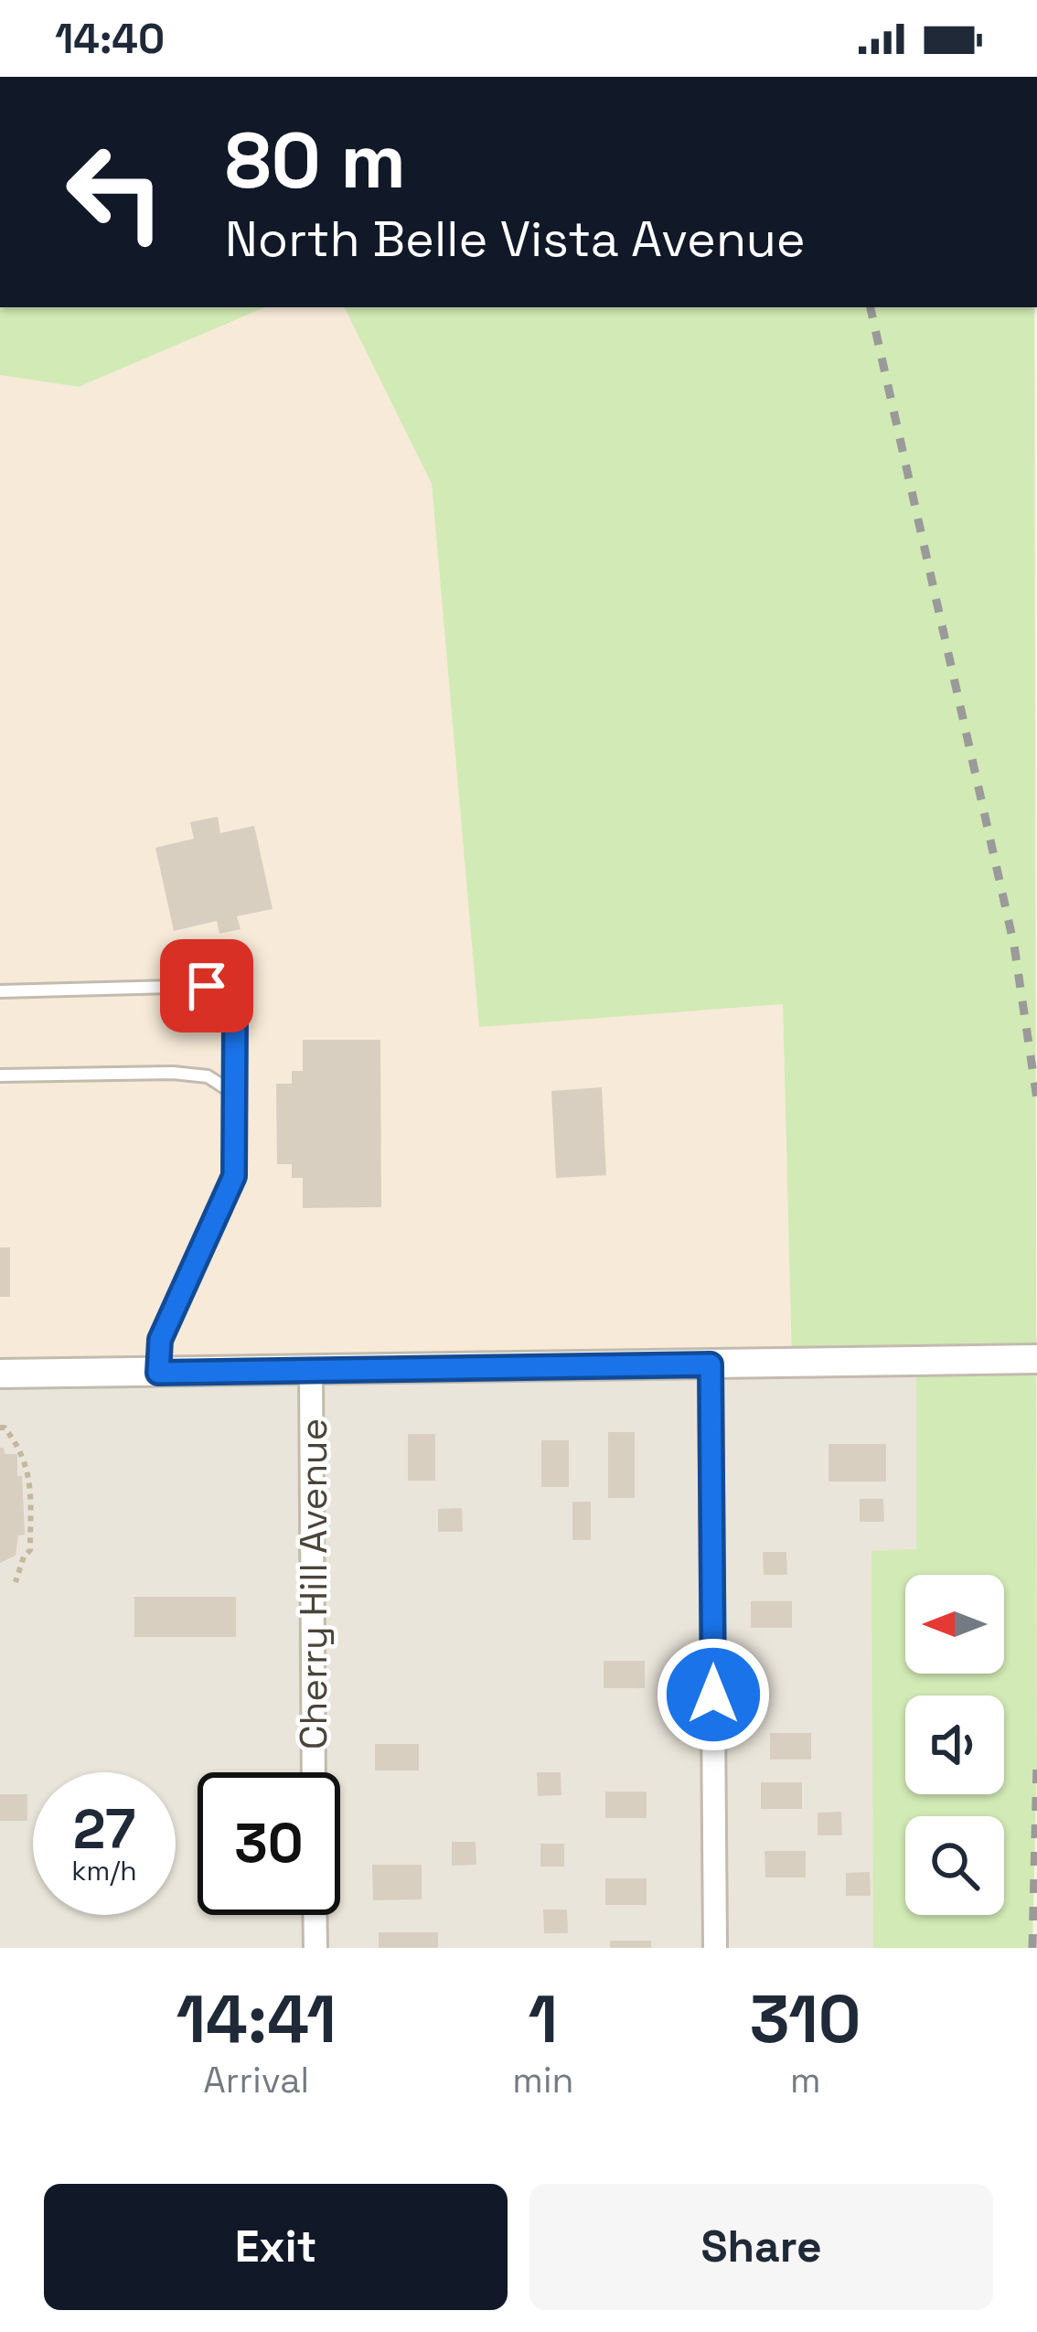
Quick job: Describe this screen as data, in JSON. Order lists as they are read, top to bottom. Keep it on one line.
{"streets":{"street":["Cherry Hill Avenue"]},"north":"left","page":{"status":"14:40","turn":["80 m","North Belle Vista Avenue"],"speed":"27 km/h","limit":"30","eta":["14:41","Arrival","1","min","310","m"],"buttons":["Exit","Share"]}}
